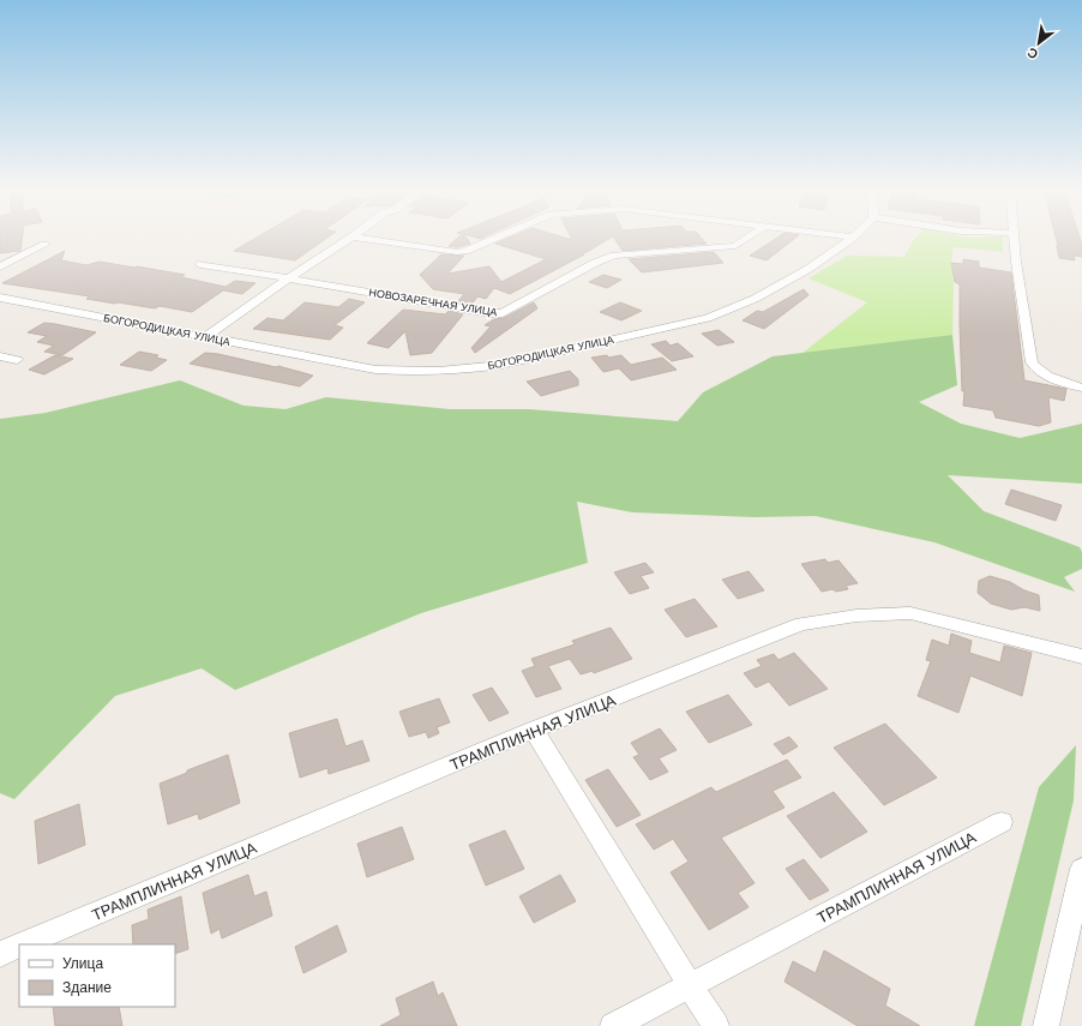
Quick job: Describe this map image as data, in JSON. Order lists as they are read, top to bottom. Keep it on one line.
{"streets":{"street":["НОВОЗАРЕЧНАЯ УЛИЦА","БОГОРОДИЦКАЯ УЛИЦА","ТРАМПЛИННАЯ УЛИЦА"]},"legend":["Улица","Здание"],"north":"bottom left"}
